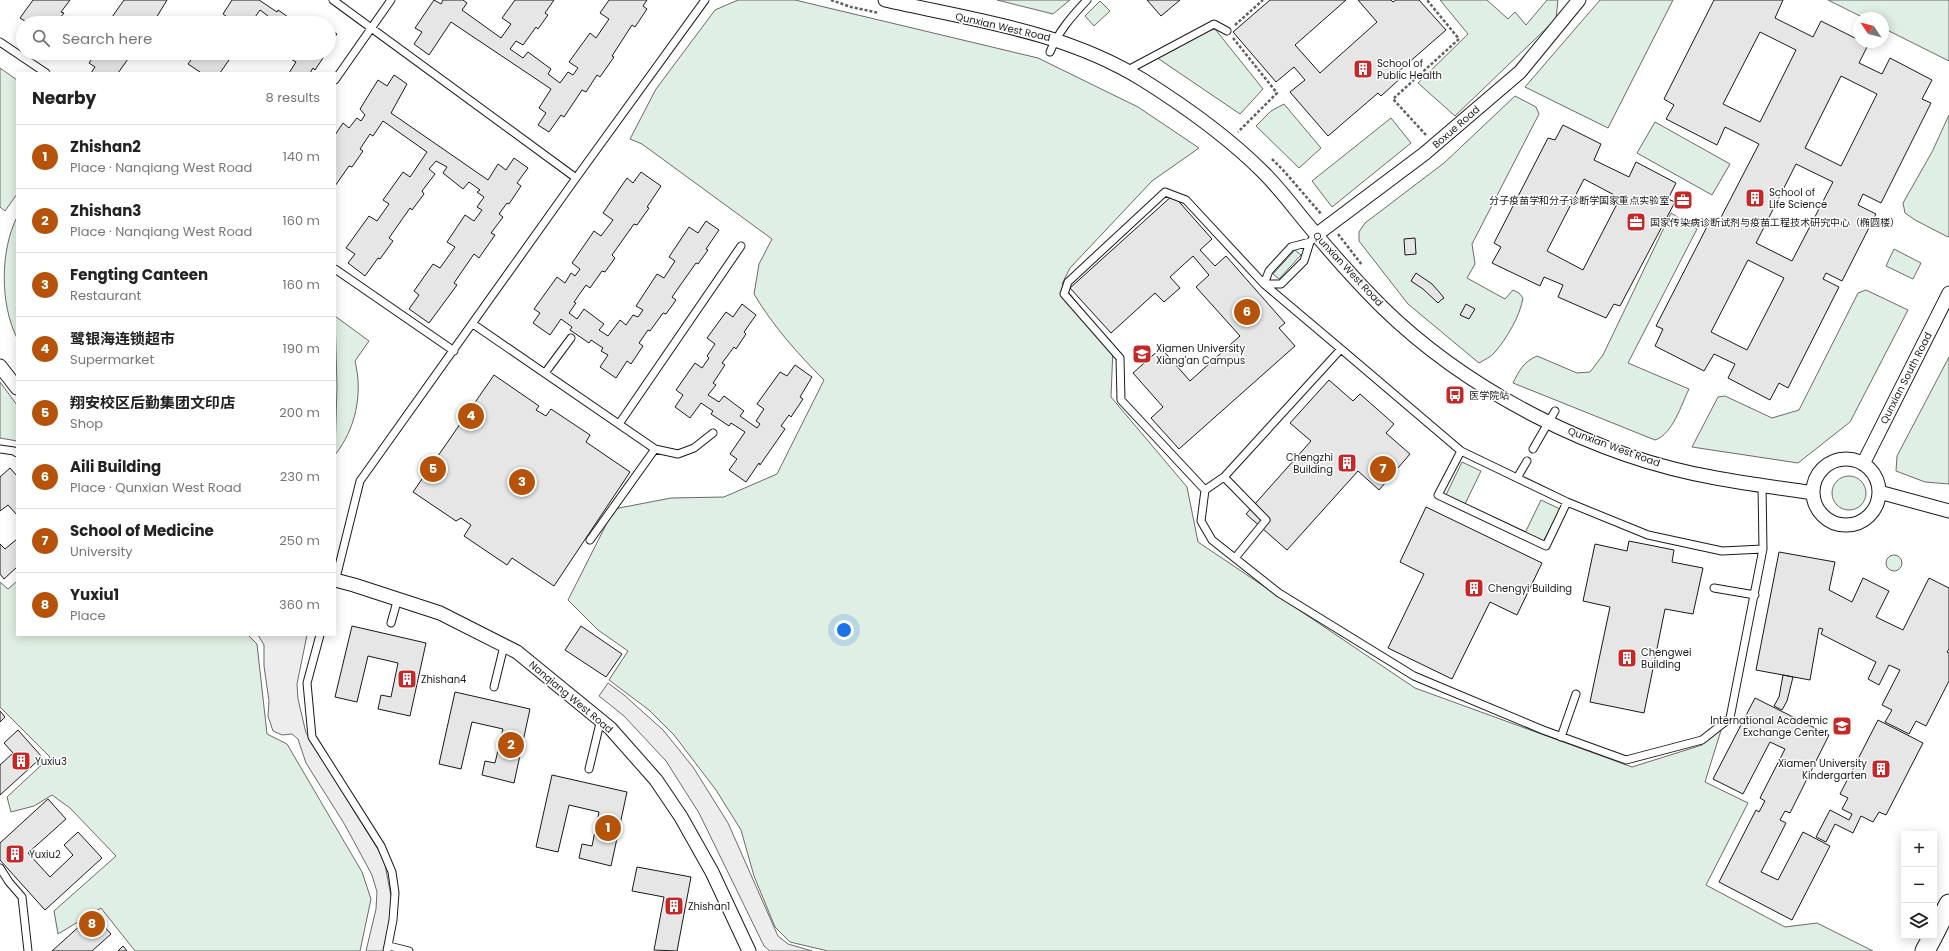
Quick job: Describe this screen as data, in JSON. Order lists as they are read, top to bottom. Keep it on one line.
{"streets":{"street":["Qunxian West Road","Boxue Road","Qunxian South Road","Nanqiang West Road"]},"crossings":[["Qunxian West Road","Boxue Road"],["Qunxian West Road","Qunxian South Road"]],"places":{"building":["School of Public Health","School of Life Science","Chengzhi Building","Chengyi Building","Chengwei Building","Zhishan4","Yuxiu3","Xiamen University Kindergarten","Yuxiu2","Zhishan1"],"office":["分子疫苗学和分子诊断学国家重点实验室","国家传染病诊断试剂与疫苗工程技术研究中心（椭圆楼）"],"school or university":["Xiamen University Xiang'an Campus","International Academic Exchange Center"],"bus stop":["医学院站"]},"north":"top left","page":{"search":"Search here","heading":["Nearby","8 results"],"list":[{"mark":"1","name":"Zhishan2","note":"Place · Nanqiang West Road","value":"140 m"},{"mark":"2","name":"Zhishan3","note":"Place · Nanqiang West Road","value":"160 m"},{"mark":"3","name":"Fengting Canteen","note":"Restaurant","value":"160 m"},{"mark":"4","name":"鹭银海连锁超市","note":"Supermarket","value":"190 m"},{"mark":"5","name":"翔安校区后勤集团文印店","note":"Shop","value":"200 m"},{"mark":"6","name":"Aili Building","note":"Place · Qunxian West Road","value":"230 m"},{"mark":"7","name":"School of Medicine","note":"University","value":"250 m"},{"mark":"8","name":"Yuxiu1","note":"Place","value":"360 m"}],"pins":["6","4","5","7","3","2","1","8"],"map_buttons":["+","−"]}}
